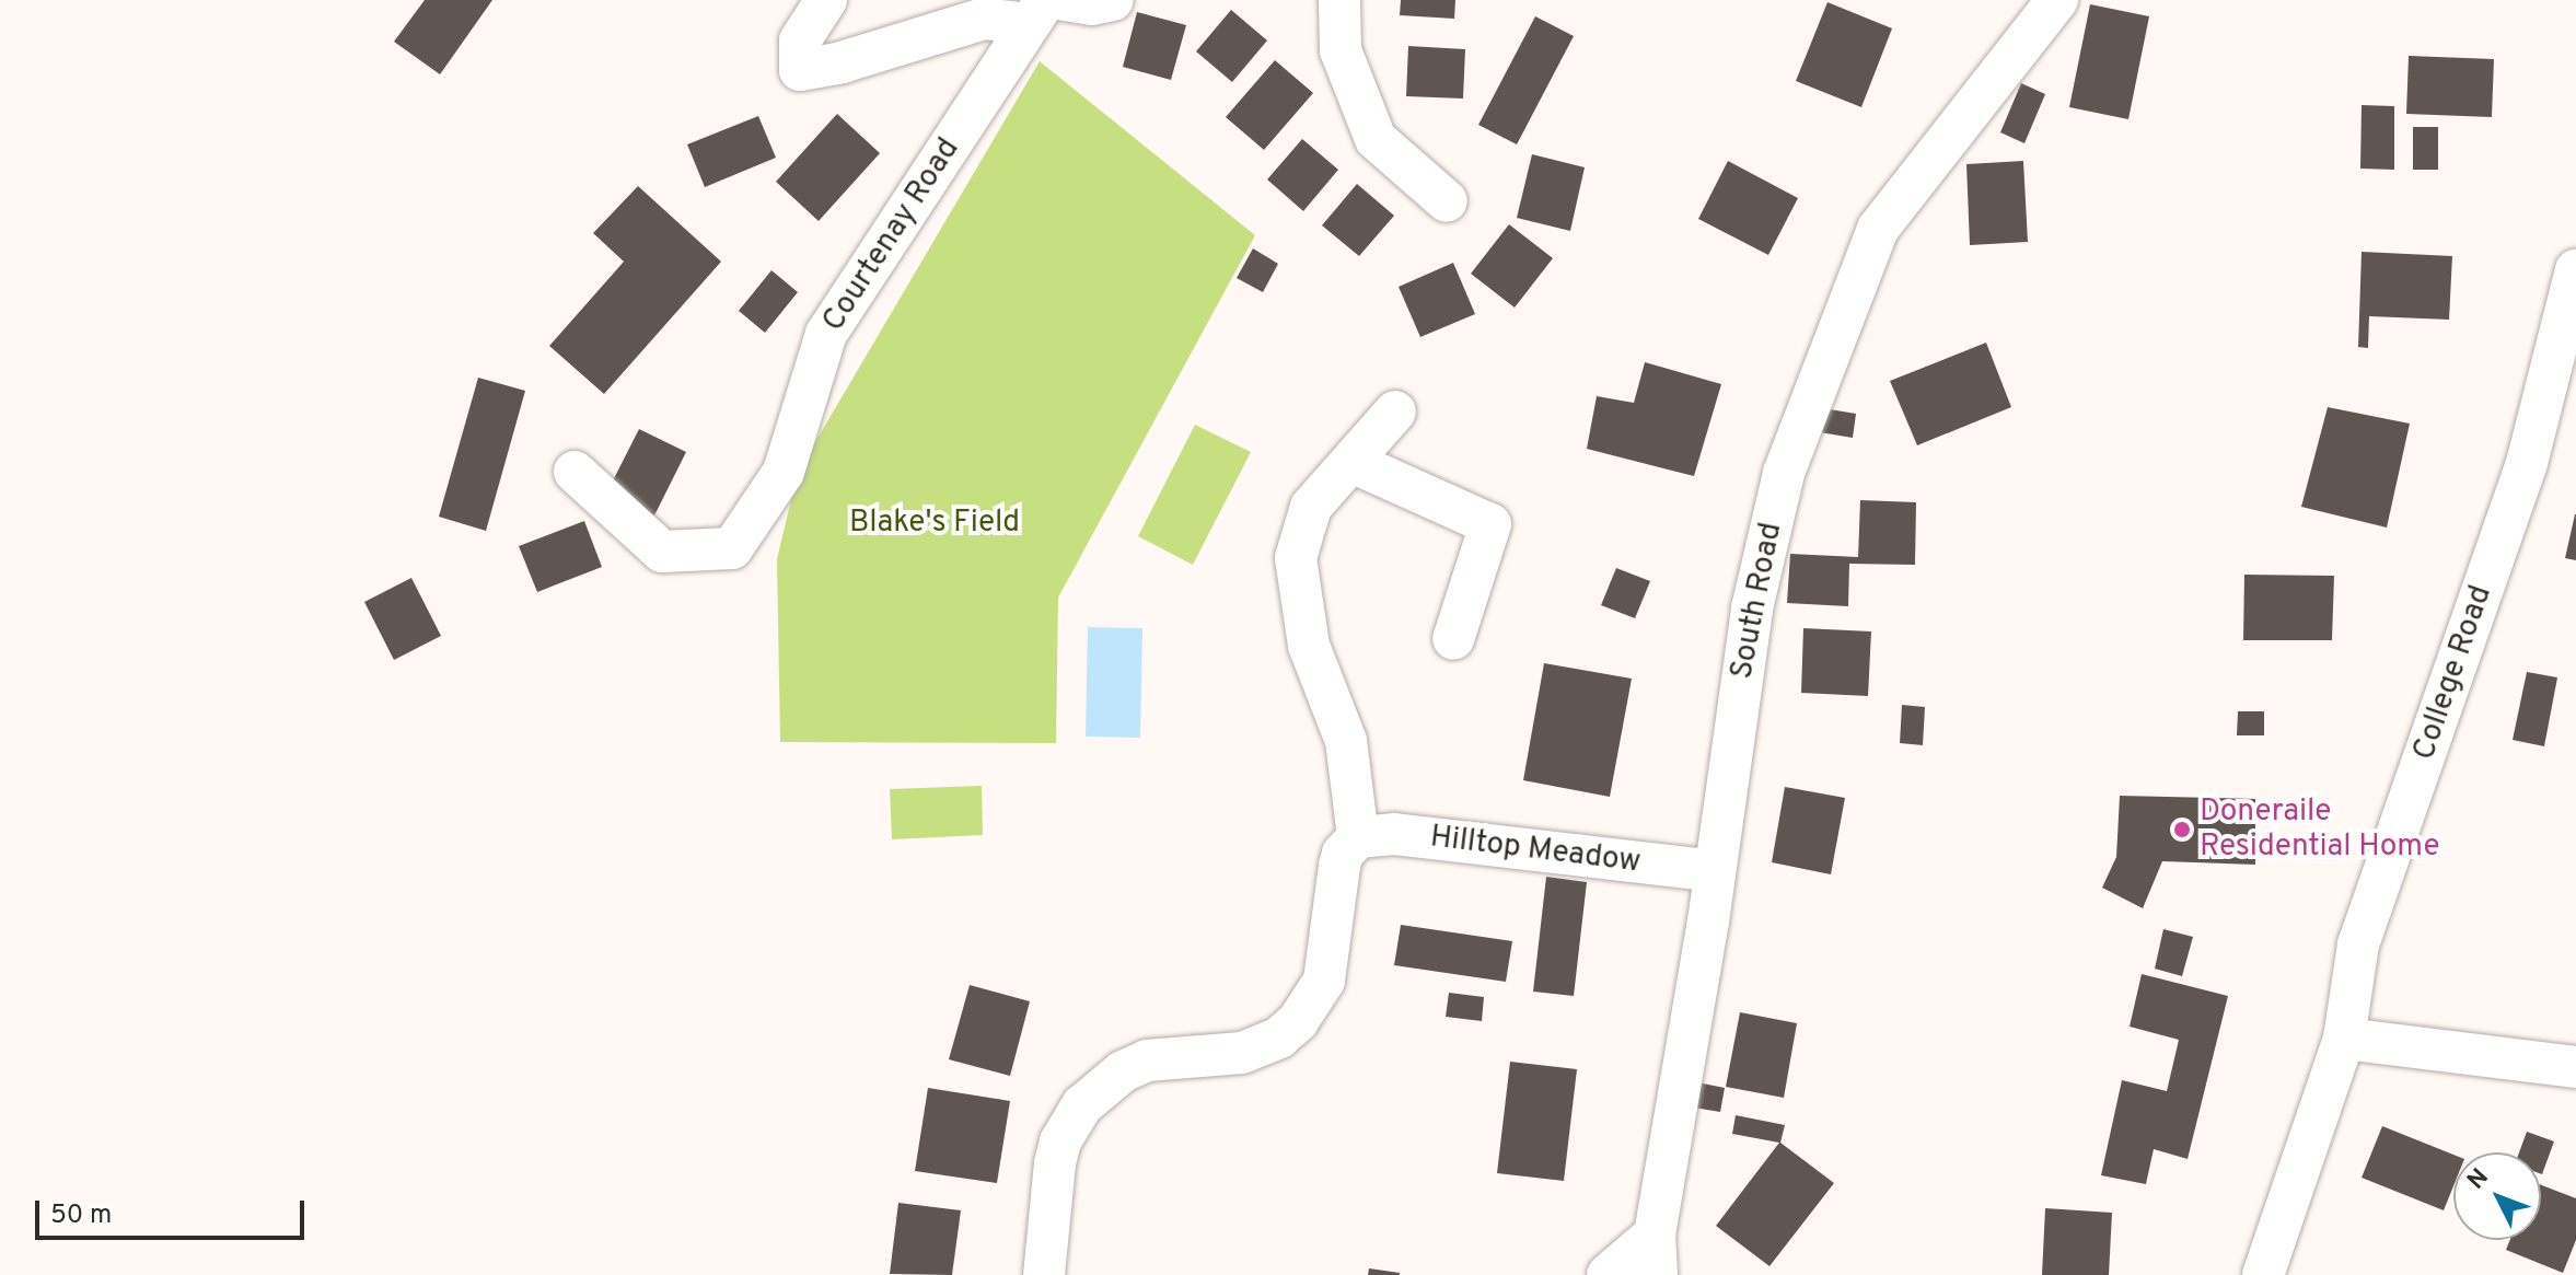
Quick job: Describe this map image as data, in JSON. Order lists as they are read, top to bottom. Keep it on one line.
{"streets":{"street":["Courtenay Road","South Road","College Road","Hilltop Meadow"]},"crossings":[["South Road","Hilltop Meadow"]],"parks":["Blake's Field"],"places":["Doneraile Residential Home"],"scale_bar":"50 m","north":"top left"}
